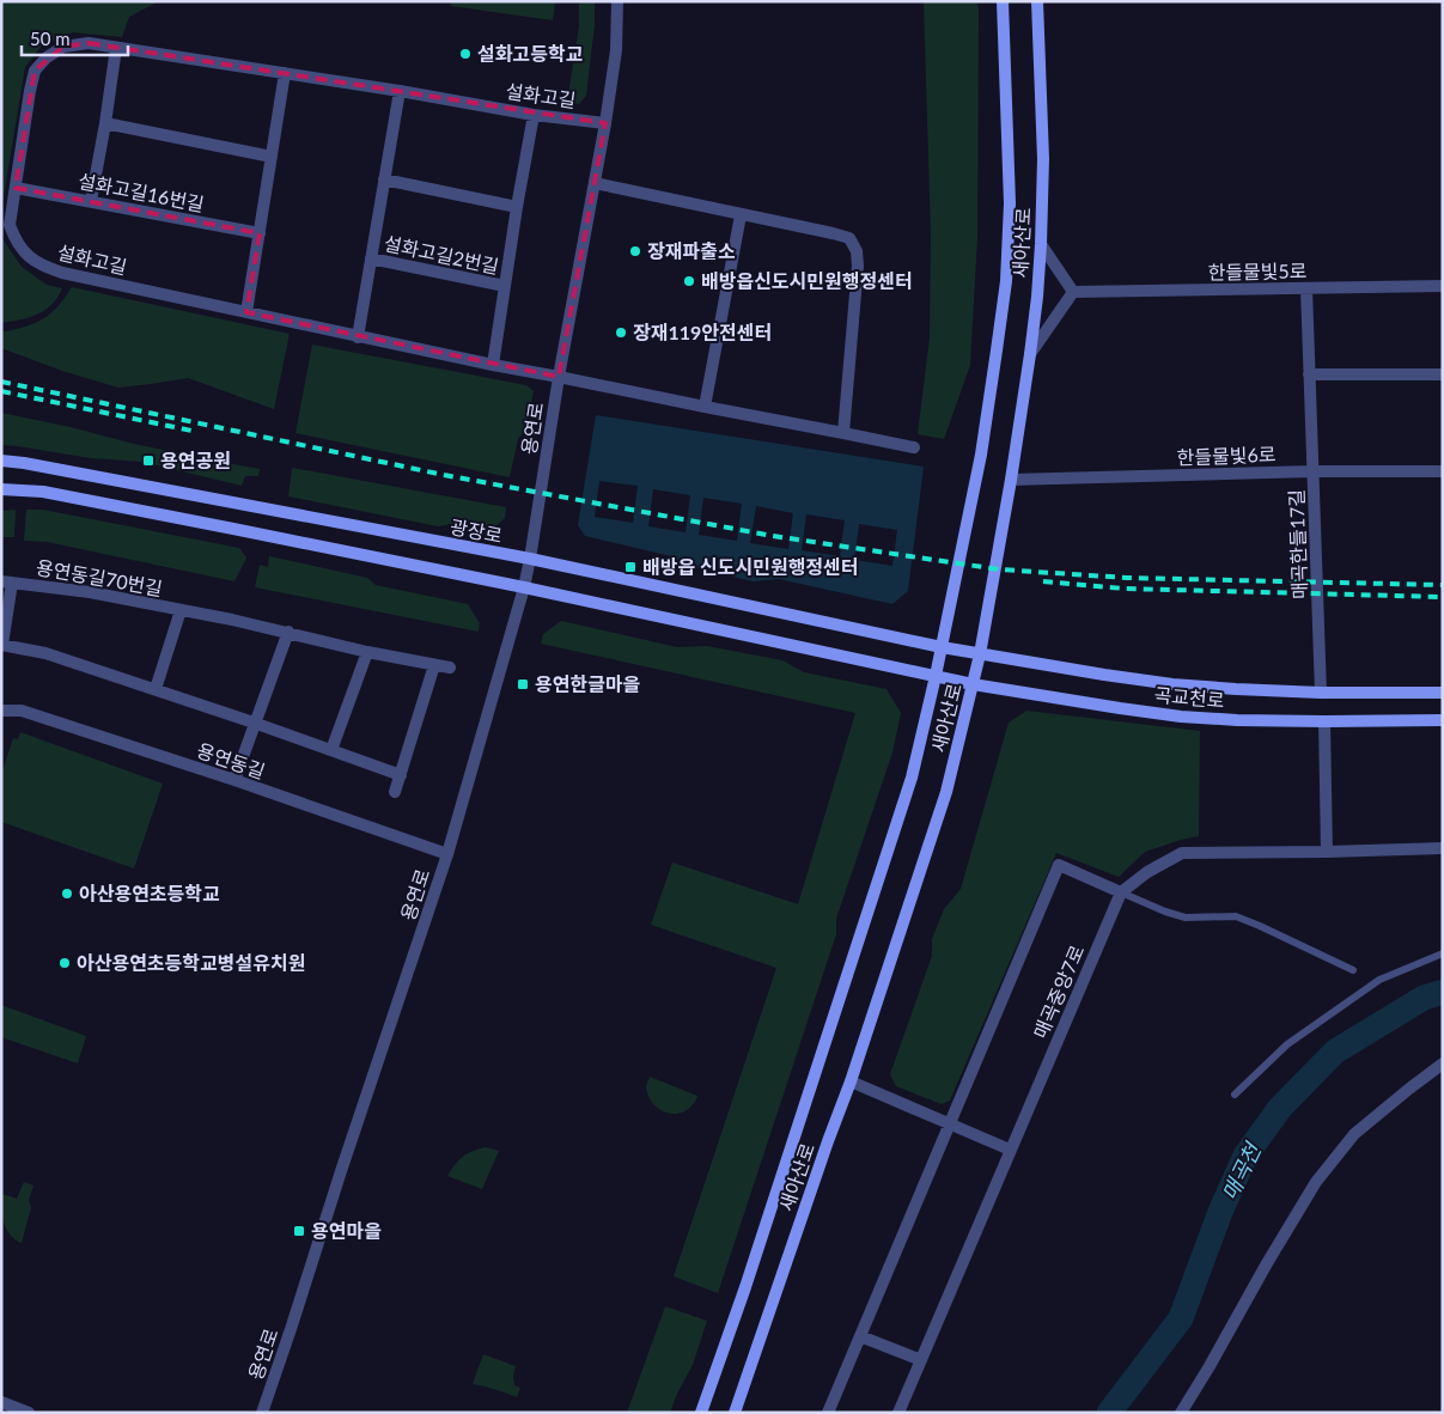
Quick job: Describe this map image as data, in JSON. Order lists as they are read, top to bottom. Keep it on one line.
{"streets":{"main road":["새아산로","광장로","곡교천로"],"street":["설화고길","설화고길16번길","설화고길2번길","한들물빛5로","용연로","한들물빛6로","매곡한들17길","용연동길70번길","용연동길","매곡중앙7로"]},"crossings":[["설화고길","설화고길16번길"],["설화고길","설화고길2번길"],["설화고길","용연로"],["새아산로","한들물빛6로"],["새아산로","광장로"],["새아산로","곡교천로"],["한들물빛5로","매곡한들17길"],["용연로","광장로"],["용연로","용연동길"],["한들물빛6로","매곡한들17길"],["광장로","곡교천로"],["매곡한들17길","곡교천로"]],"water":["매곡천"],"places":{"other":["설화고등학교","장재파출소","배방읍신도시민원행정센터","장재119안전센터","아산용연초등학교","아산용연초등학교병설유치원"],"transit":["용연공원","배방읍 신도시민원행정센터","용연한글마을","용연마을"]},"scale_bar":"50 m"}
